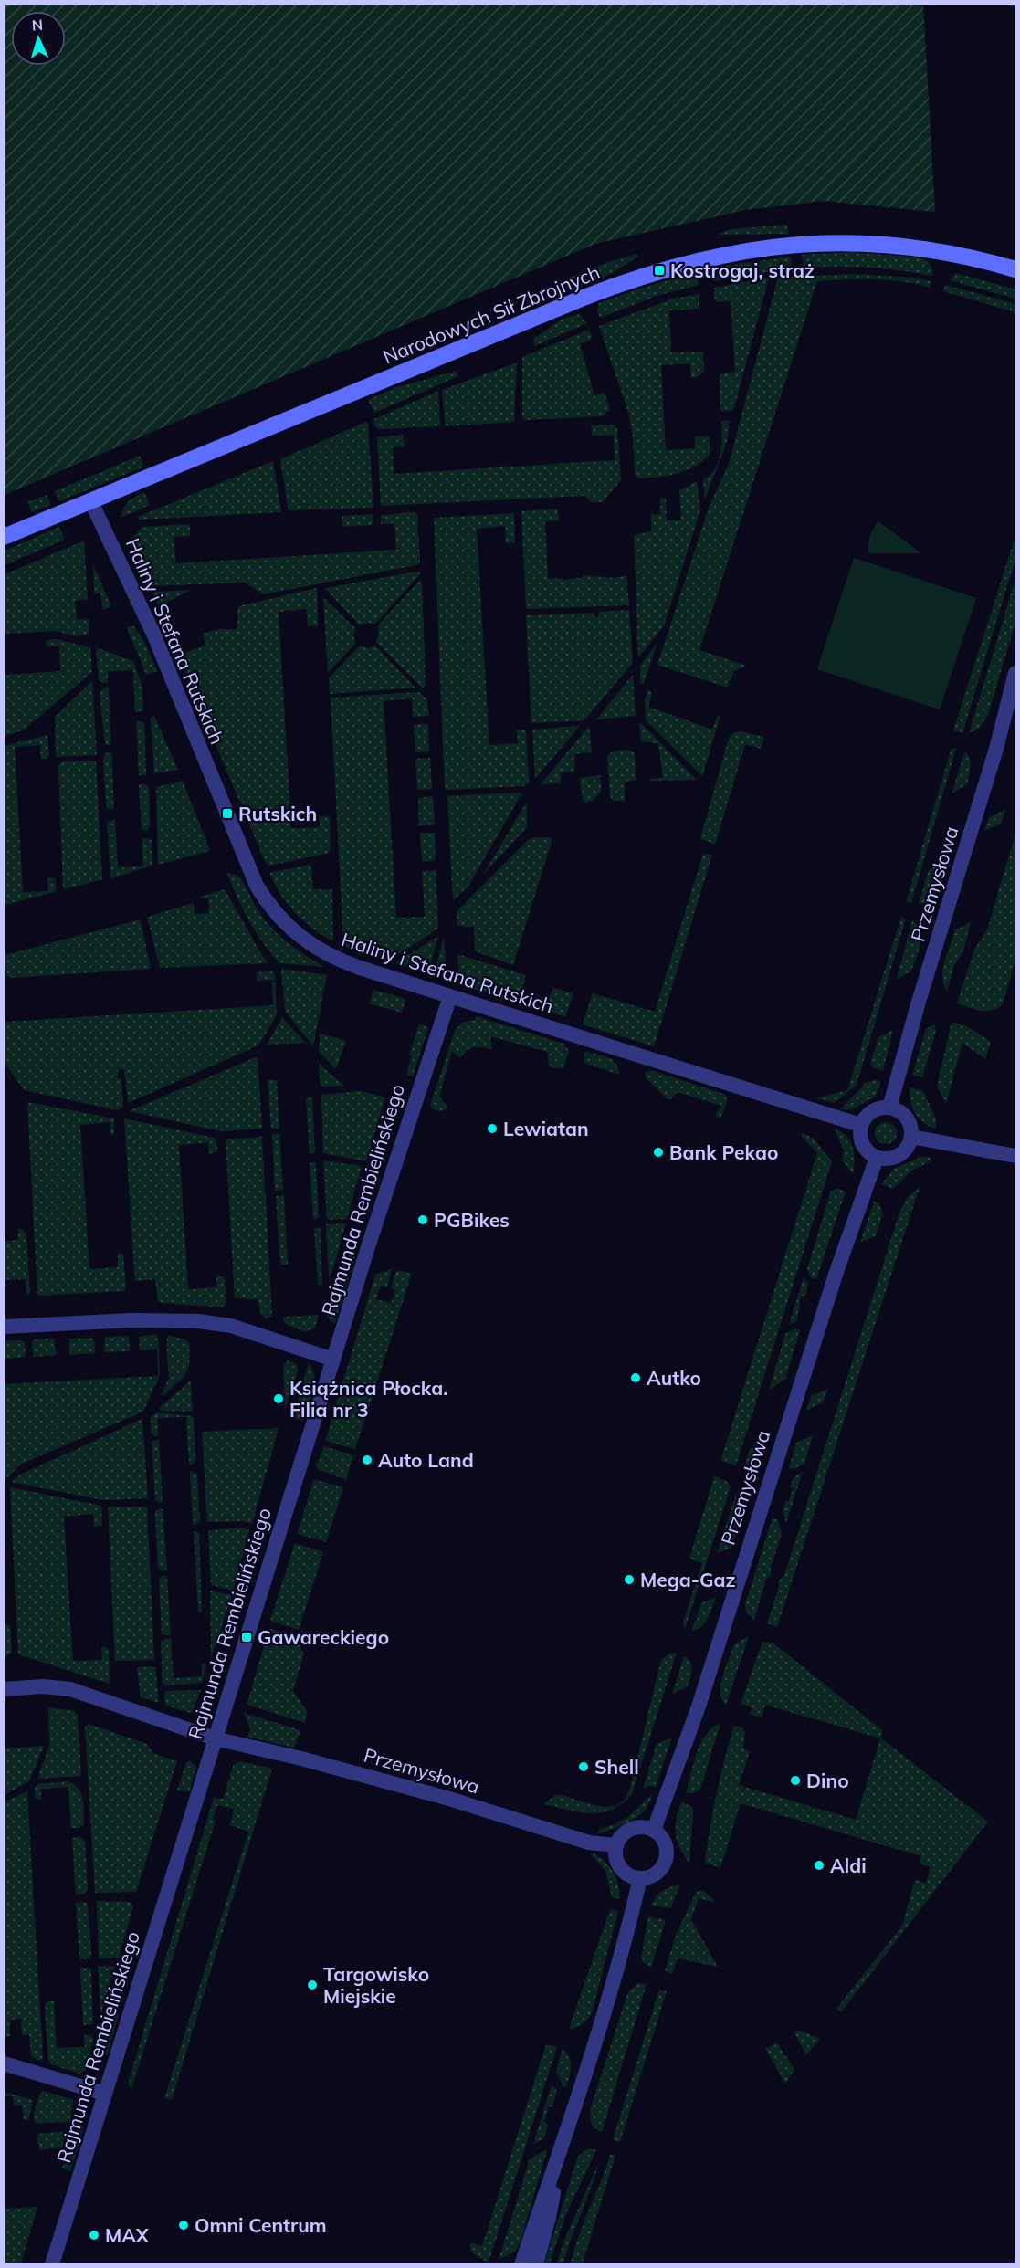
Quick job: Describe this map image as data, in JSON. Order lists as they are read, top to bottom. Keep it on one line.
{"streets":{"street":["Narodowych Sił Zbrojnych","Haliny i Stefana Rutskich","Przemysłowa","Rajmunda Rembielińskiego"]},"crossings":[["Narodowych Sił Zbrojnych","Haliny i Stefana Rutskich"],["Haliny i Stefana Rutskich","Przemysłowa"],["Haliny i Stefana Rutskich","Rajmunda Rembielińskiego"],["Przemysłowa","Rajmunda Rembielińskiego"]],"places":{"transit":["Kostrogaj, straż","Rutskich","Gawareckiego"],"other":["Lewiatan","Bank Pekao","PGBikes","Autko","Książnica Płocka. Filia nr 3","Auto Land","Mega-Gaz","Shell","Dino","Aldi","Targowisko Miejskie","Omni Centrum","MAX"]},"north":"top"}
